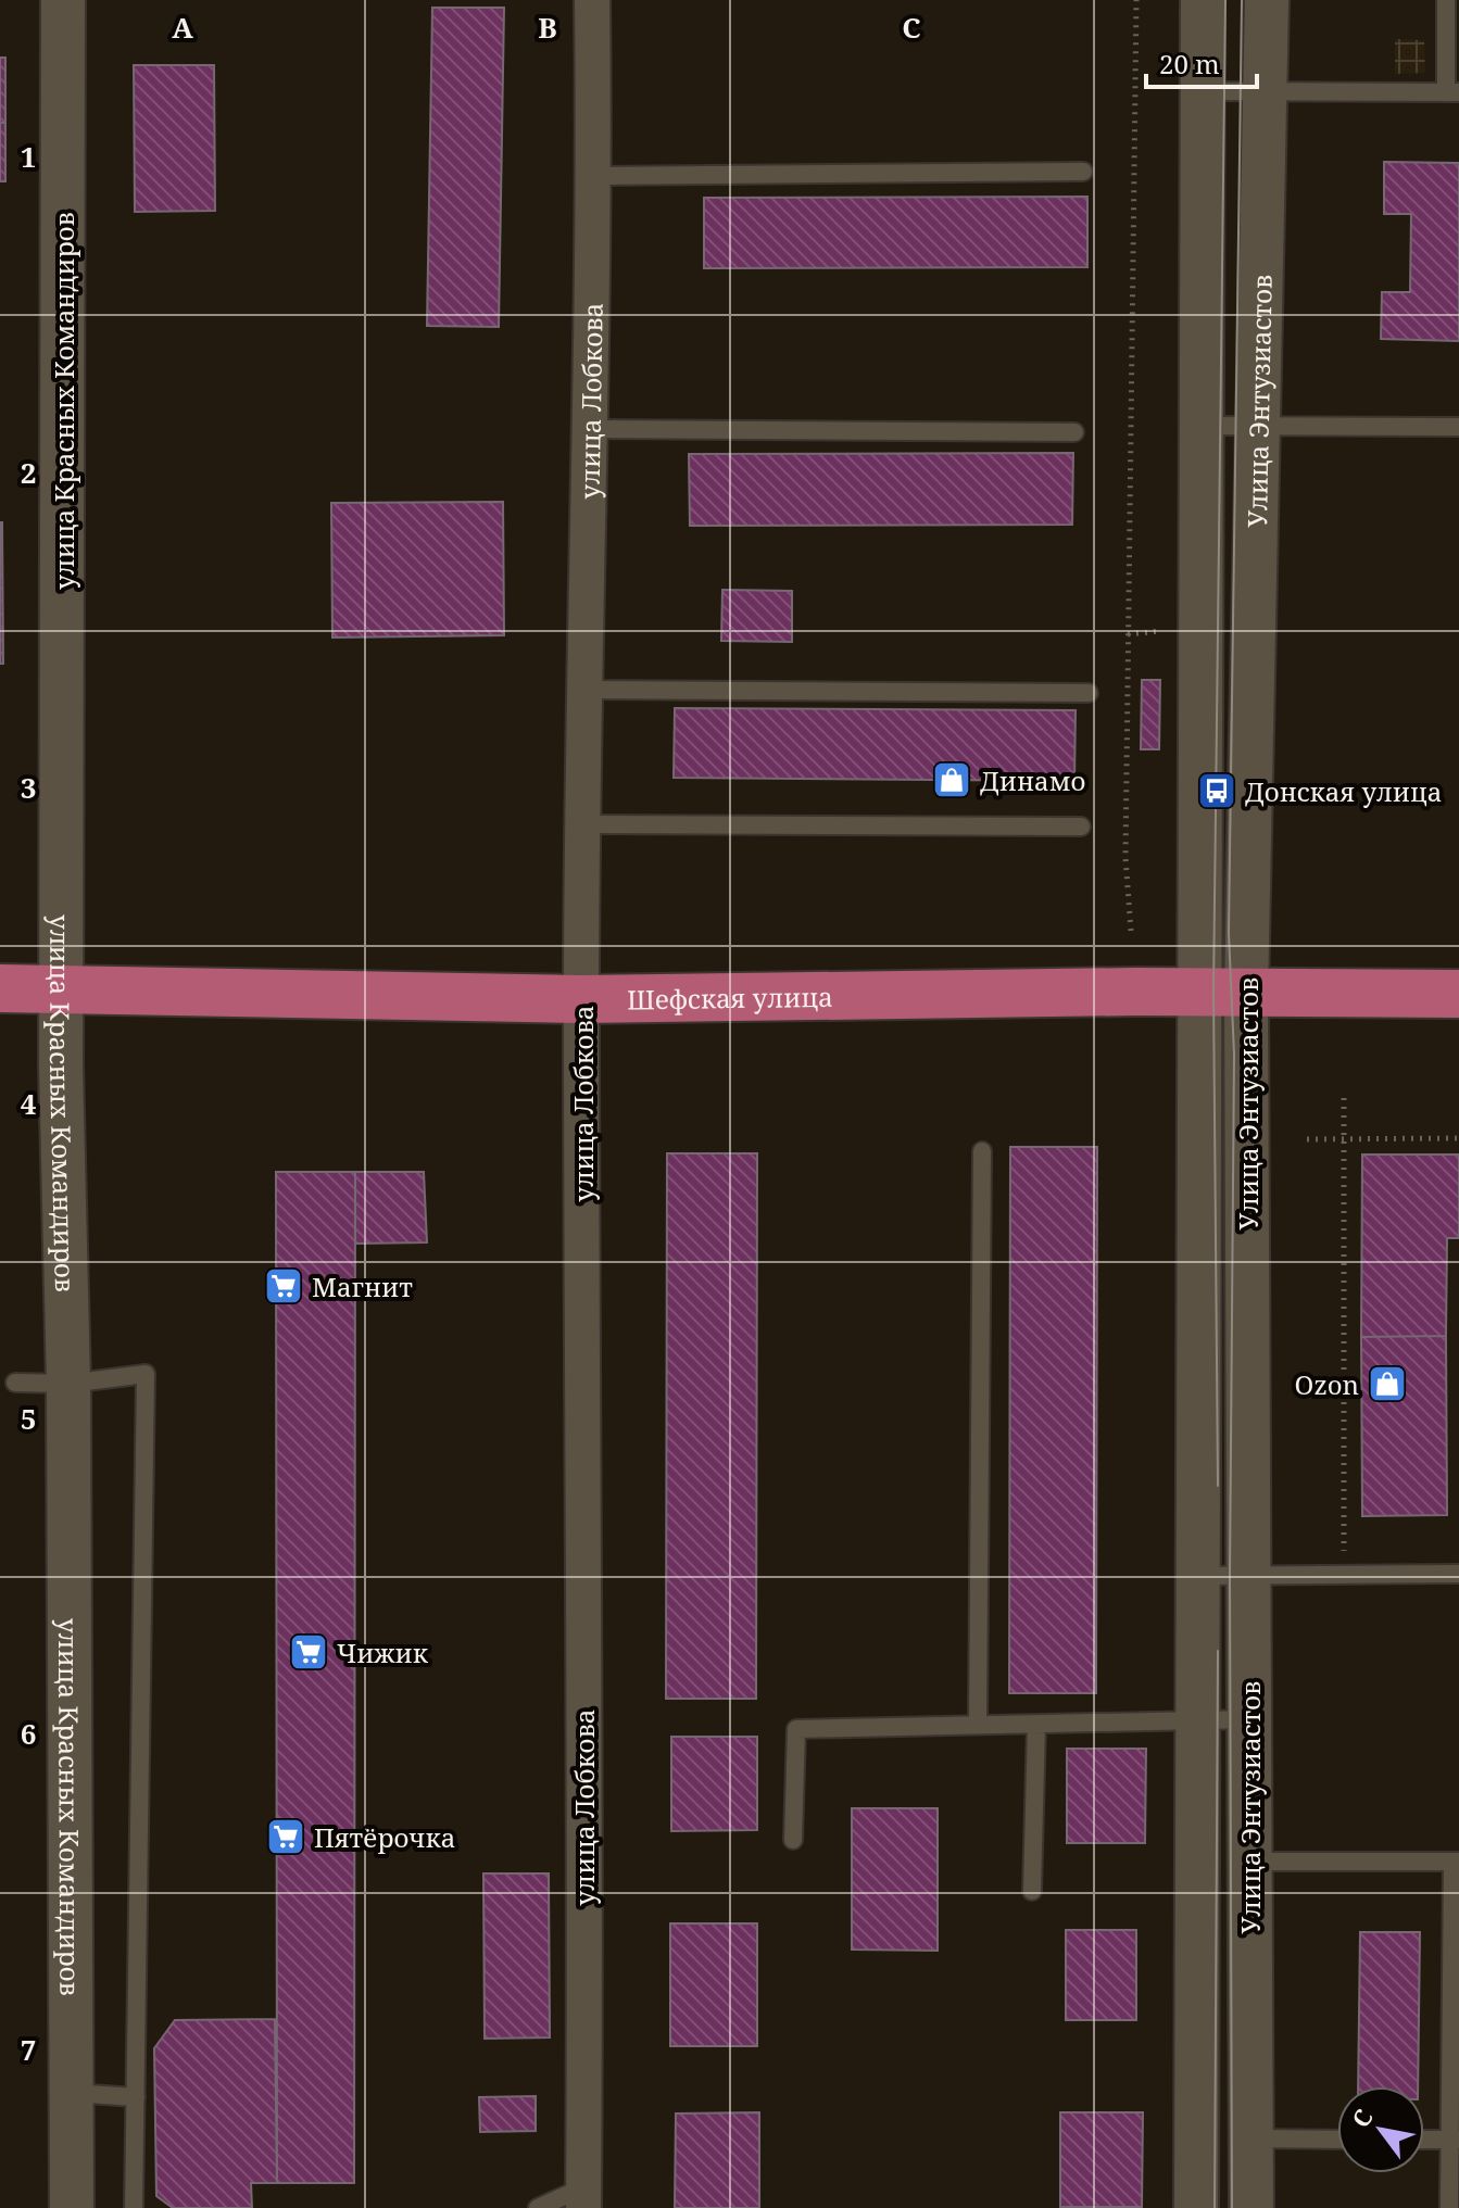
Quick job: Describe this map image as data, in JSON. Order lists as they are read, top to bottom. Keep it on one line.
{"streets":{"main road":["Шефская улица"],"street":["улица Красных Командиров","улица Лобкова","Улица Энтузиастов"]},"crossings":[["улица Красных Командиров","Шефская улица"],["улица Лобкова","Шефская улица"],["Улица Энтузиастов","Шефская улица"]],"places":{"shop":["Динамо","Ozon"],"bus stop":["Донская улица"],"supermarket":["Магнит","Чижик","Пятёрочка"]},"scale_bar":"20 m","north":"top left","grid":{"columns":["A","B","C"],"rows":["1","2","3","4","5","6","7"]}}
